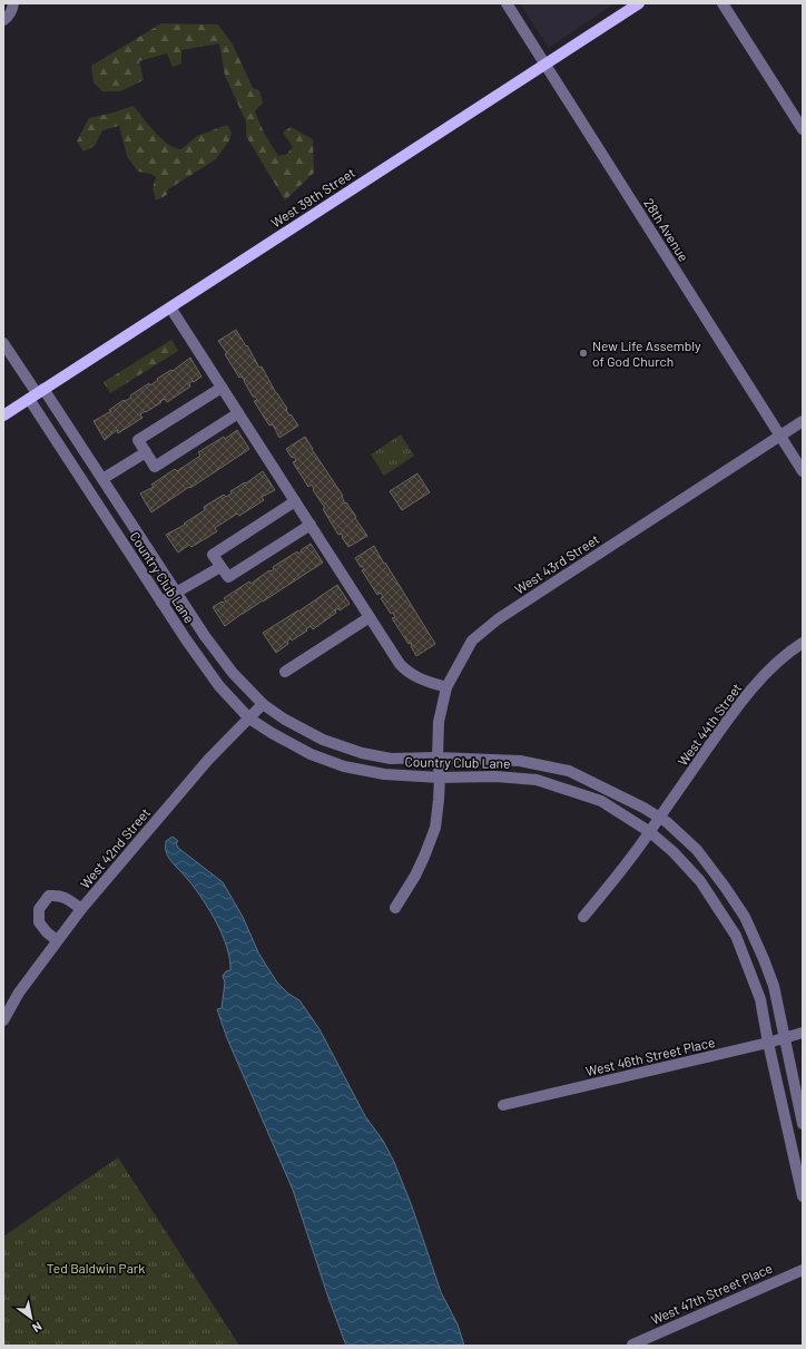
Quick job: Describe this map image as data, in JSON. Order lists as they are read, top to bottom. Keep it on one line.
{"streets":{"main road":["West 39th Street"],"street":["28th Avenue","West 43rd Street","Country Club Lane","West 44th Street","West 42nd Street","West 46th Street Place","West 47th Street Place"]},"crossings":[["West 39th Street","28th Avenue"],["West 39th Street","Country Club Lane"],["28th Avenue","West 43rd Street"],["West 43rd Street","Country Club Lane"],["Country Club Lane","West 44th Street"],["Country Club Lane","West 42nd Street"],["Country Club Lane","West 46th Street Place"]],"parks":["Ted Baldwin Park"],"places":["New Life Assembly of God Church"],"north":"bottom right"}
